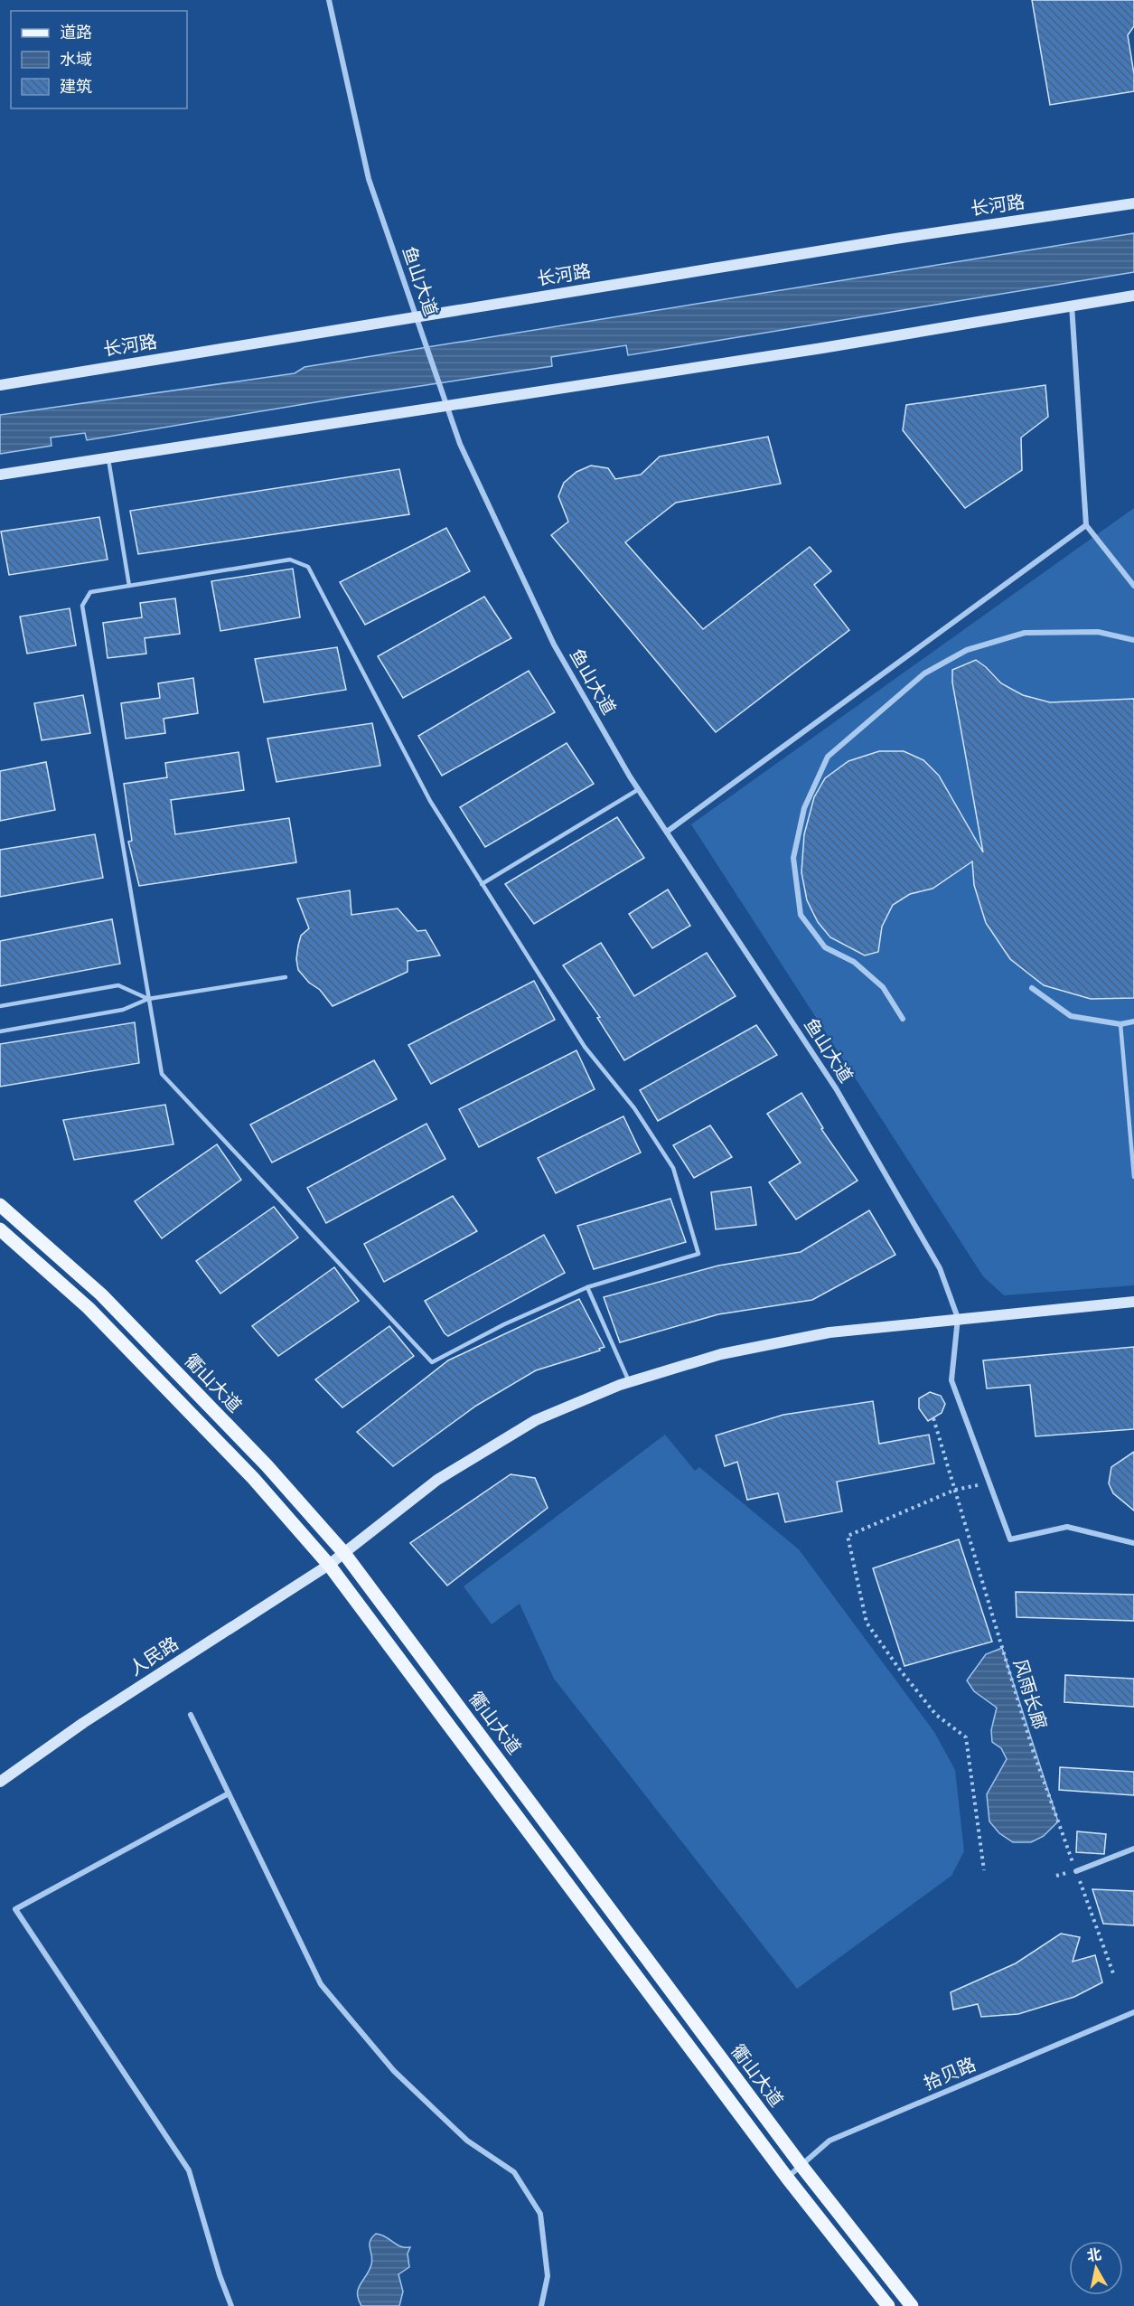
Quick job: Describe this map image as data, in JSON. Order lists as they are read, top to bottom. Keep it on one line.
{"streets":{"main road":["长河路","衢山大道","人民路"],"street":["鱼山大道","拾贝路"],"path":["风雨长廊"]},"crossings":[["长河路","鱼山大道"],["鱼山大道","人民路"],["衢山大道","人民路"],["衢山大道","拾贝路"]],"legend":["道路","水域","建筑"],"north":"top"}
